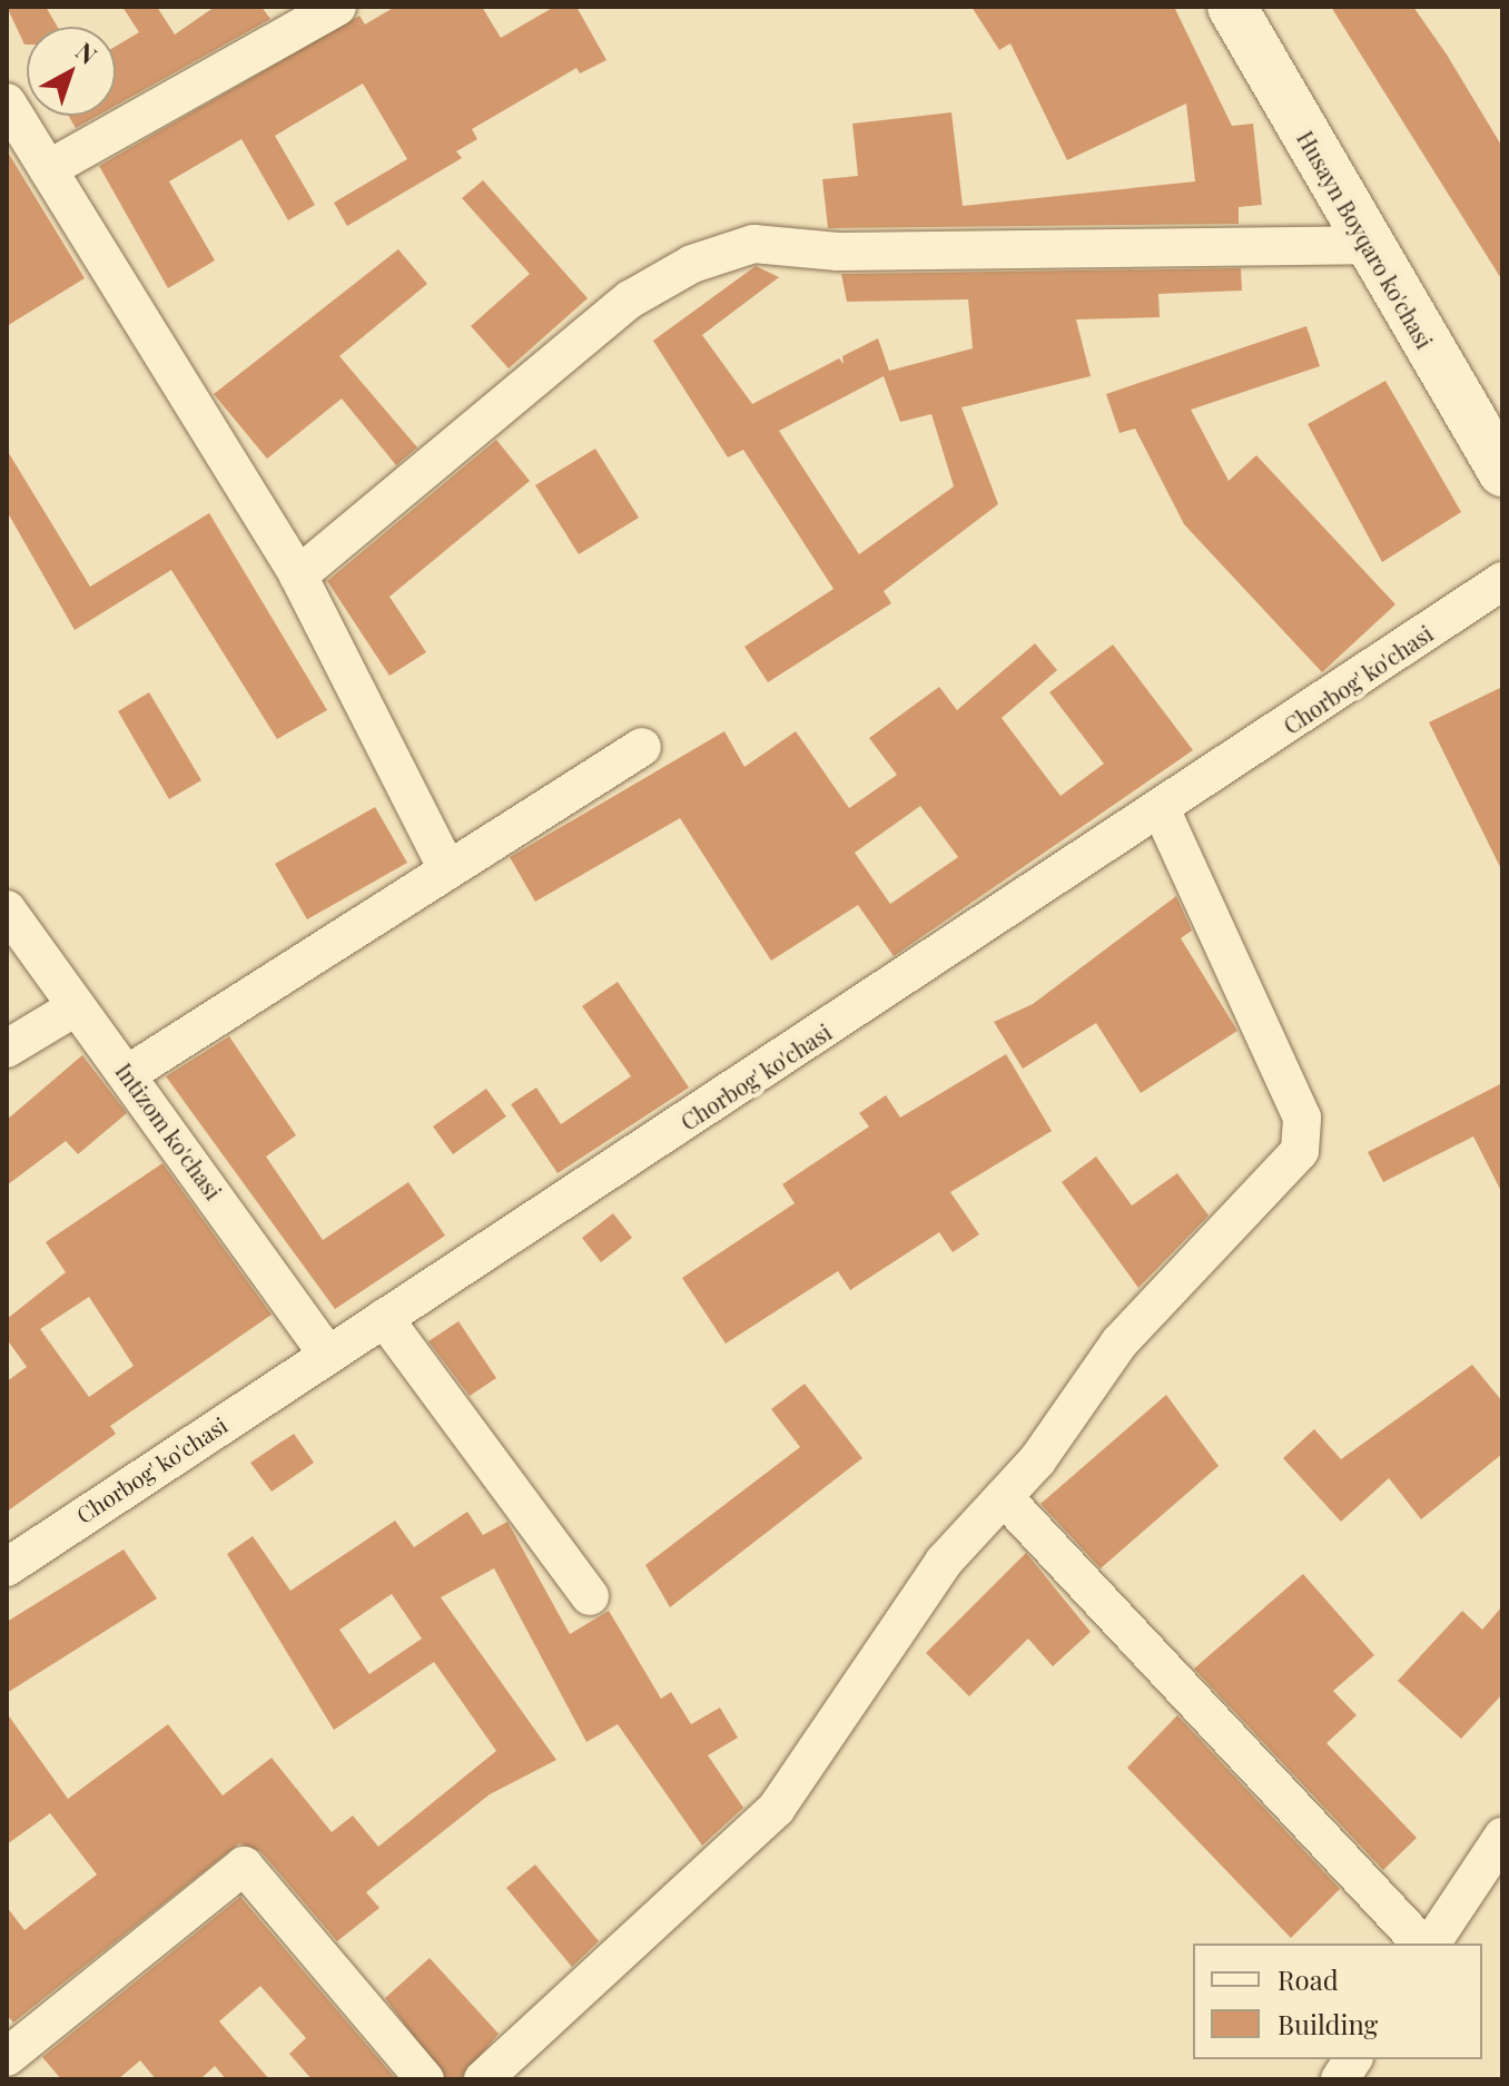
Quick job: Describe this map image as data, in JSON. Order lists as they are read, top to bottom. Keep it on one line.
{"streets":{"main road":["Husayn Boyqaro ko'chasi"],"street":["Сhorbog' ko'chasi","Intizom ko'chasi"]},"crossings":[["Сhorbog' ko'chasi","Intizom ko'chasi"]],"legend":["Road","Building"],"north":"top right"}
